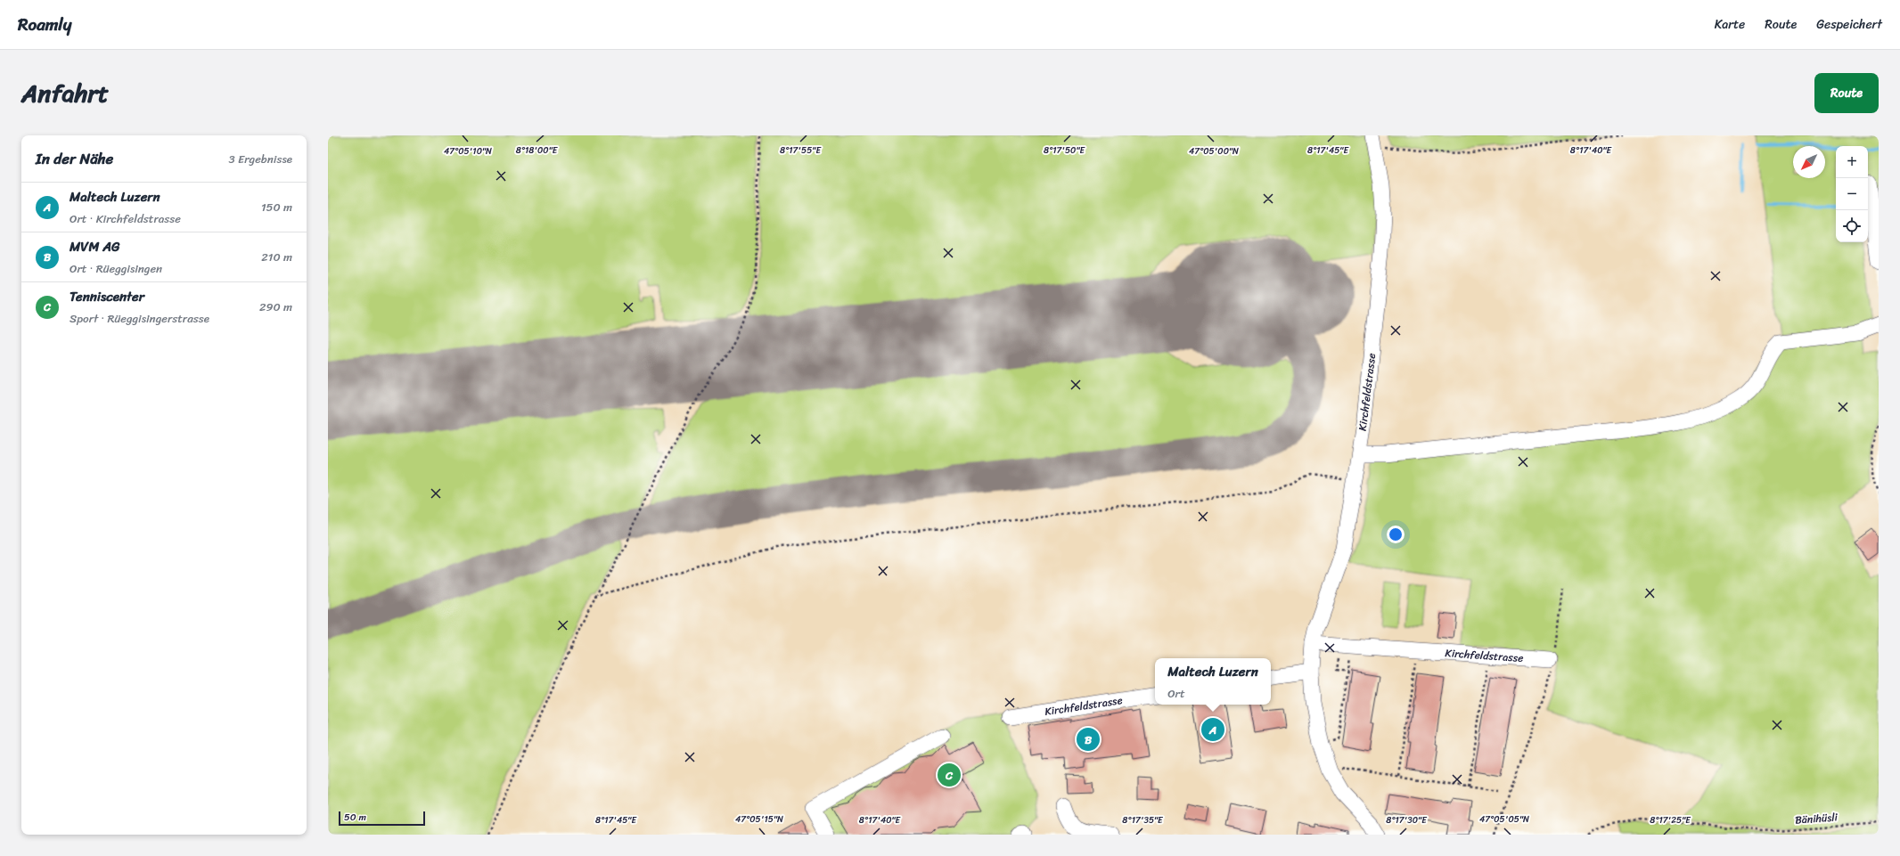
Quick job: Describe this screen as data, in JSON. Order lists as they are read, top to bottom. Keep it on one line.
{"streets":{"street":["Kirchfeldstrasse"],"path":["Bänihüsli"]},"scale_bar":"50 m","north":"bottom left","page":{"header":"Roamly","nav":["Karte","Route","Gespeichert"],"title":"Anfahrt","buttons":"Route","heading":["In der Nähe","3 Ergebnisse"],"map_buttons":["+","−"],"list":[{"mark":"A","name":"Maltech Luzern","note":"Ort · Kirchfeldstrasse","value":"150 m"},{"mark":"B","name":"MVM AG","note":"Ort · Rüeggisingen","value":"210 m"},{"mark":"C","name":"Tenniscenter","note":"Sport · Rüeggisingerstrasse","value":"290 m"}],"popup":["Maltech Luzern","Ort"],"pins":["A","B","C"],"scale":"50 m"},"coordinates":["8°18'00\"E","8°17'55\"E","8°17'50\"E","8°17'45\"E","8°17'40\"E","47°05'10\"N","47°05'00\"N","47°05'15\"N","47°05'05\"N","8°17'35\"E","8°17'30\"E","8°17'25\"E"]}
